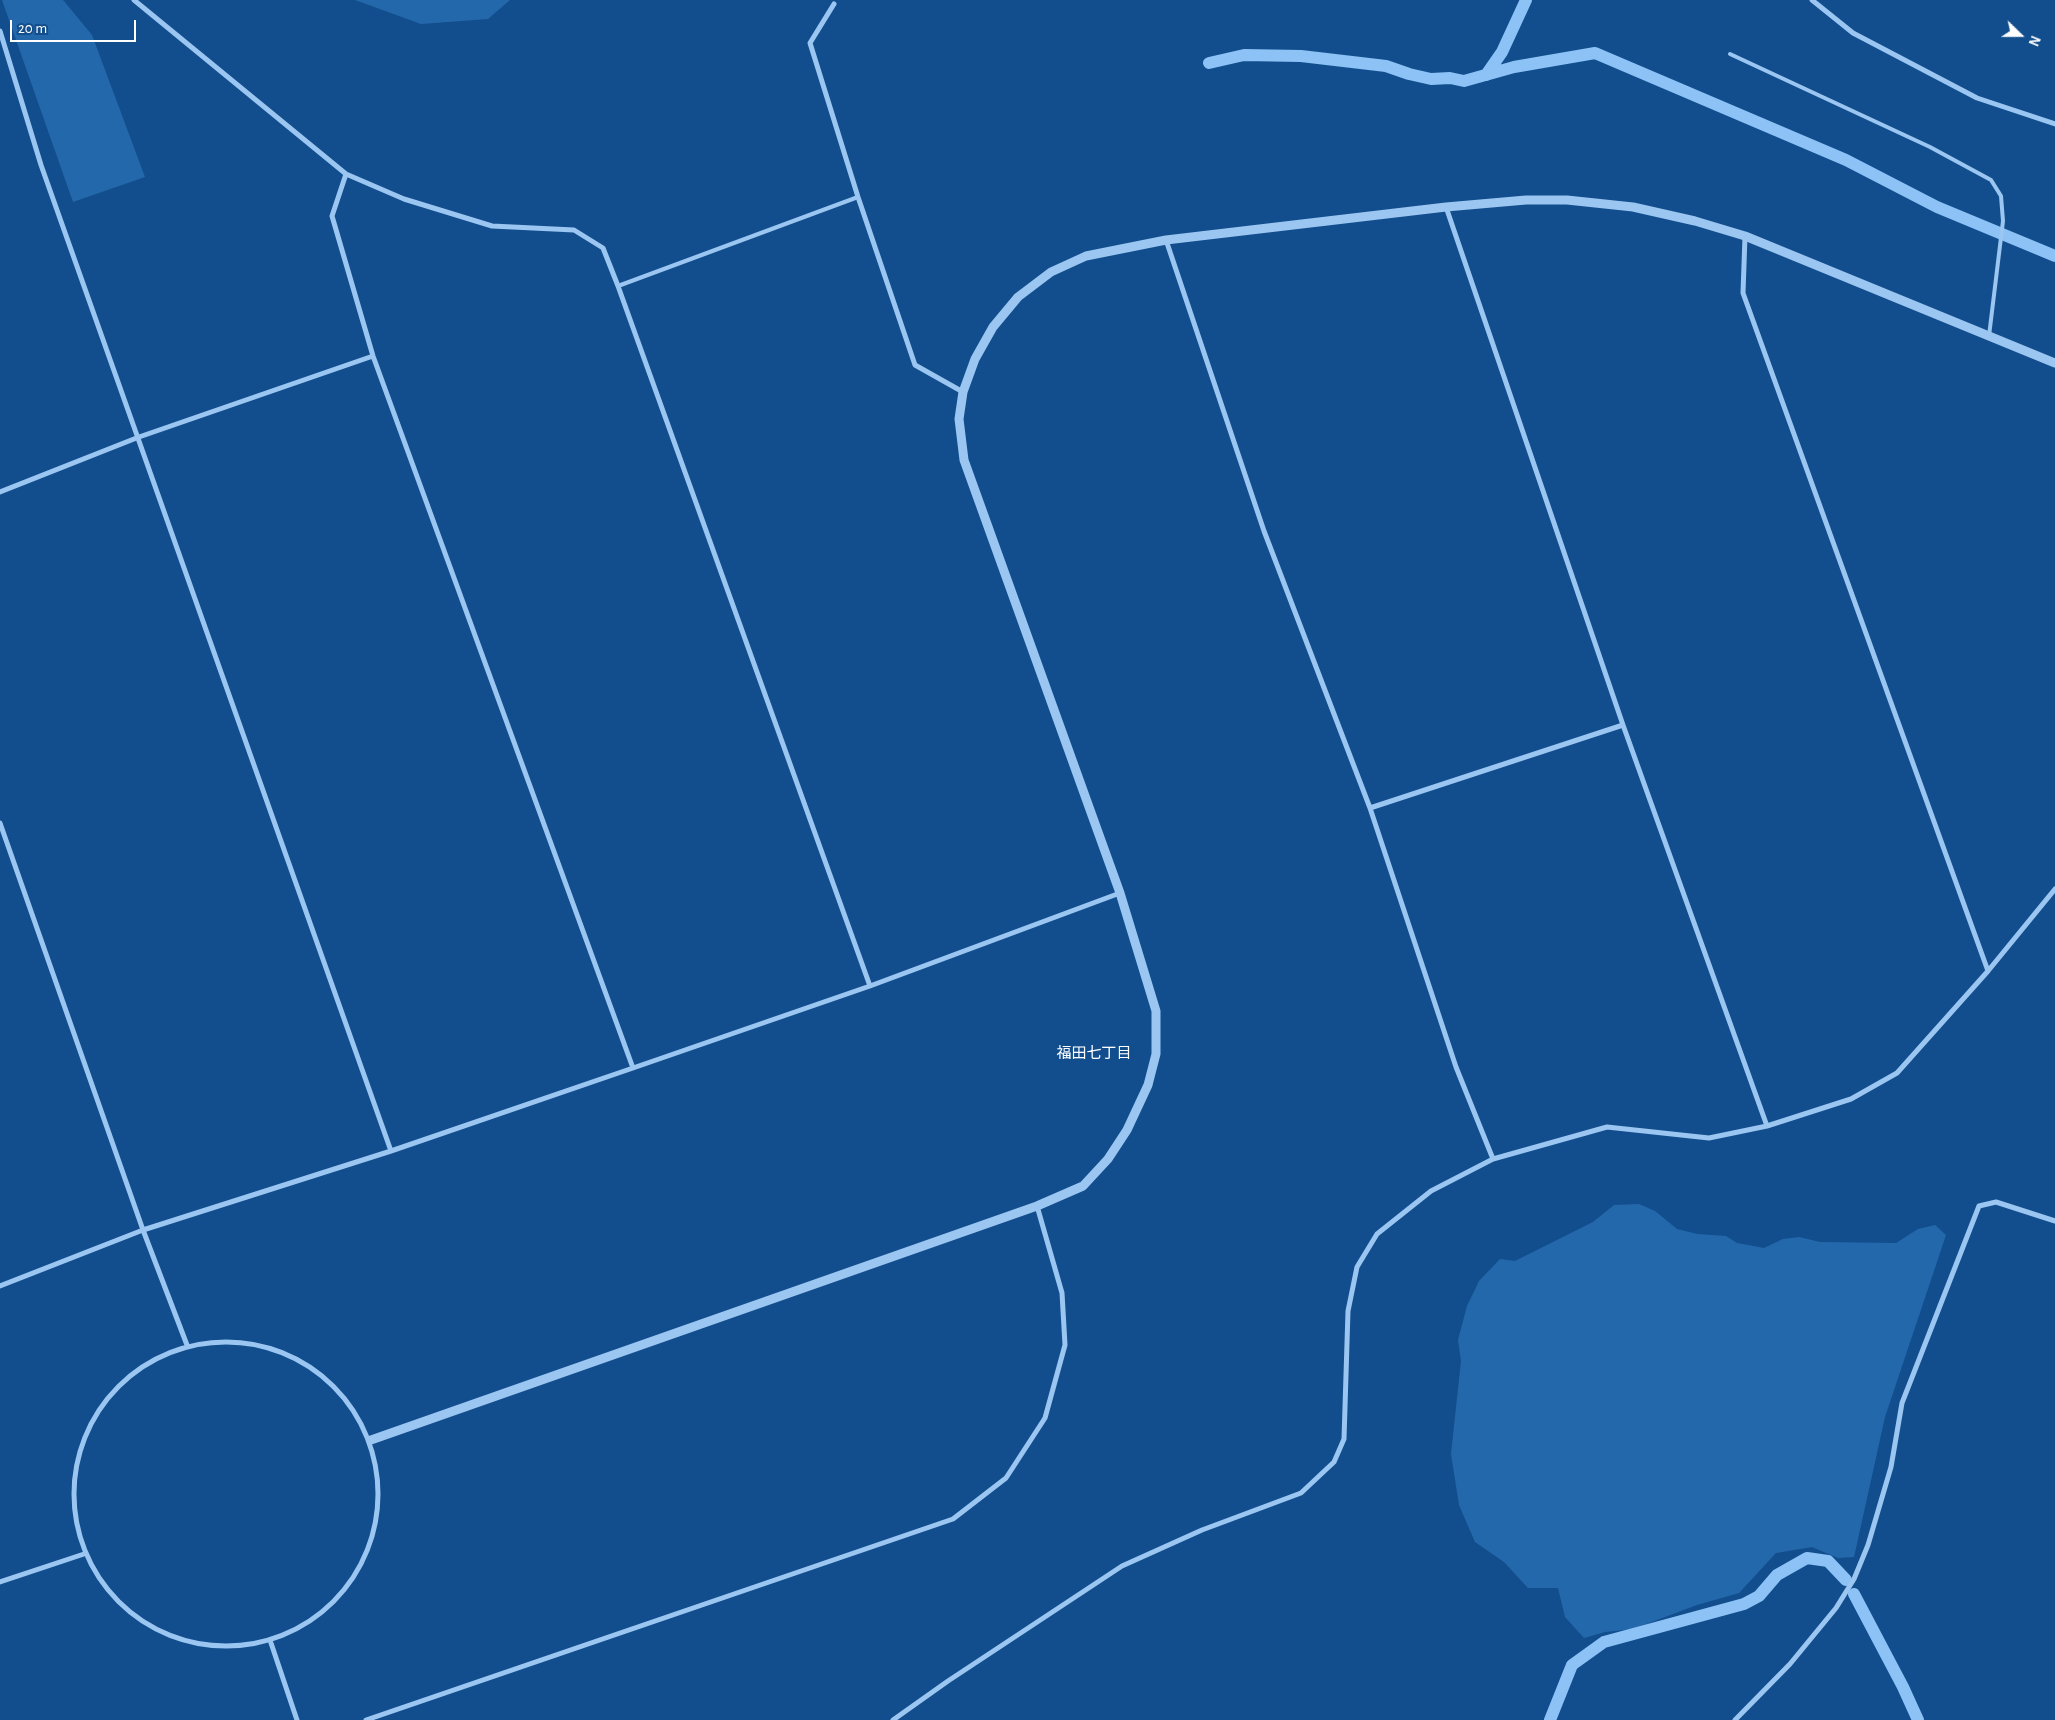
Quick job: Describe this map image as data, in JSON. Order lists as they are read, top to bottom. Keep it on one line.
{"districts":["福田七丁目"],"scale_bar":"20 m","north":"right"}
